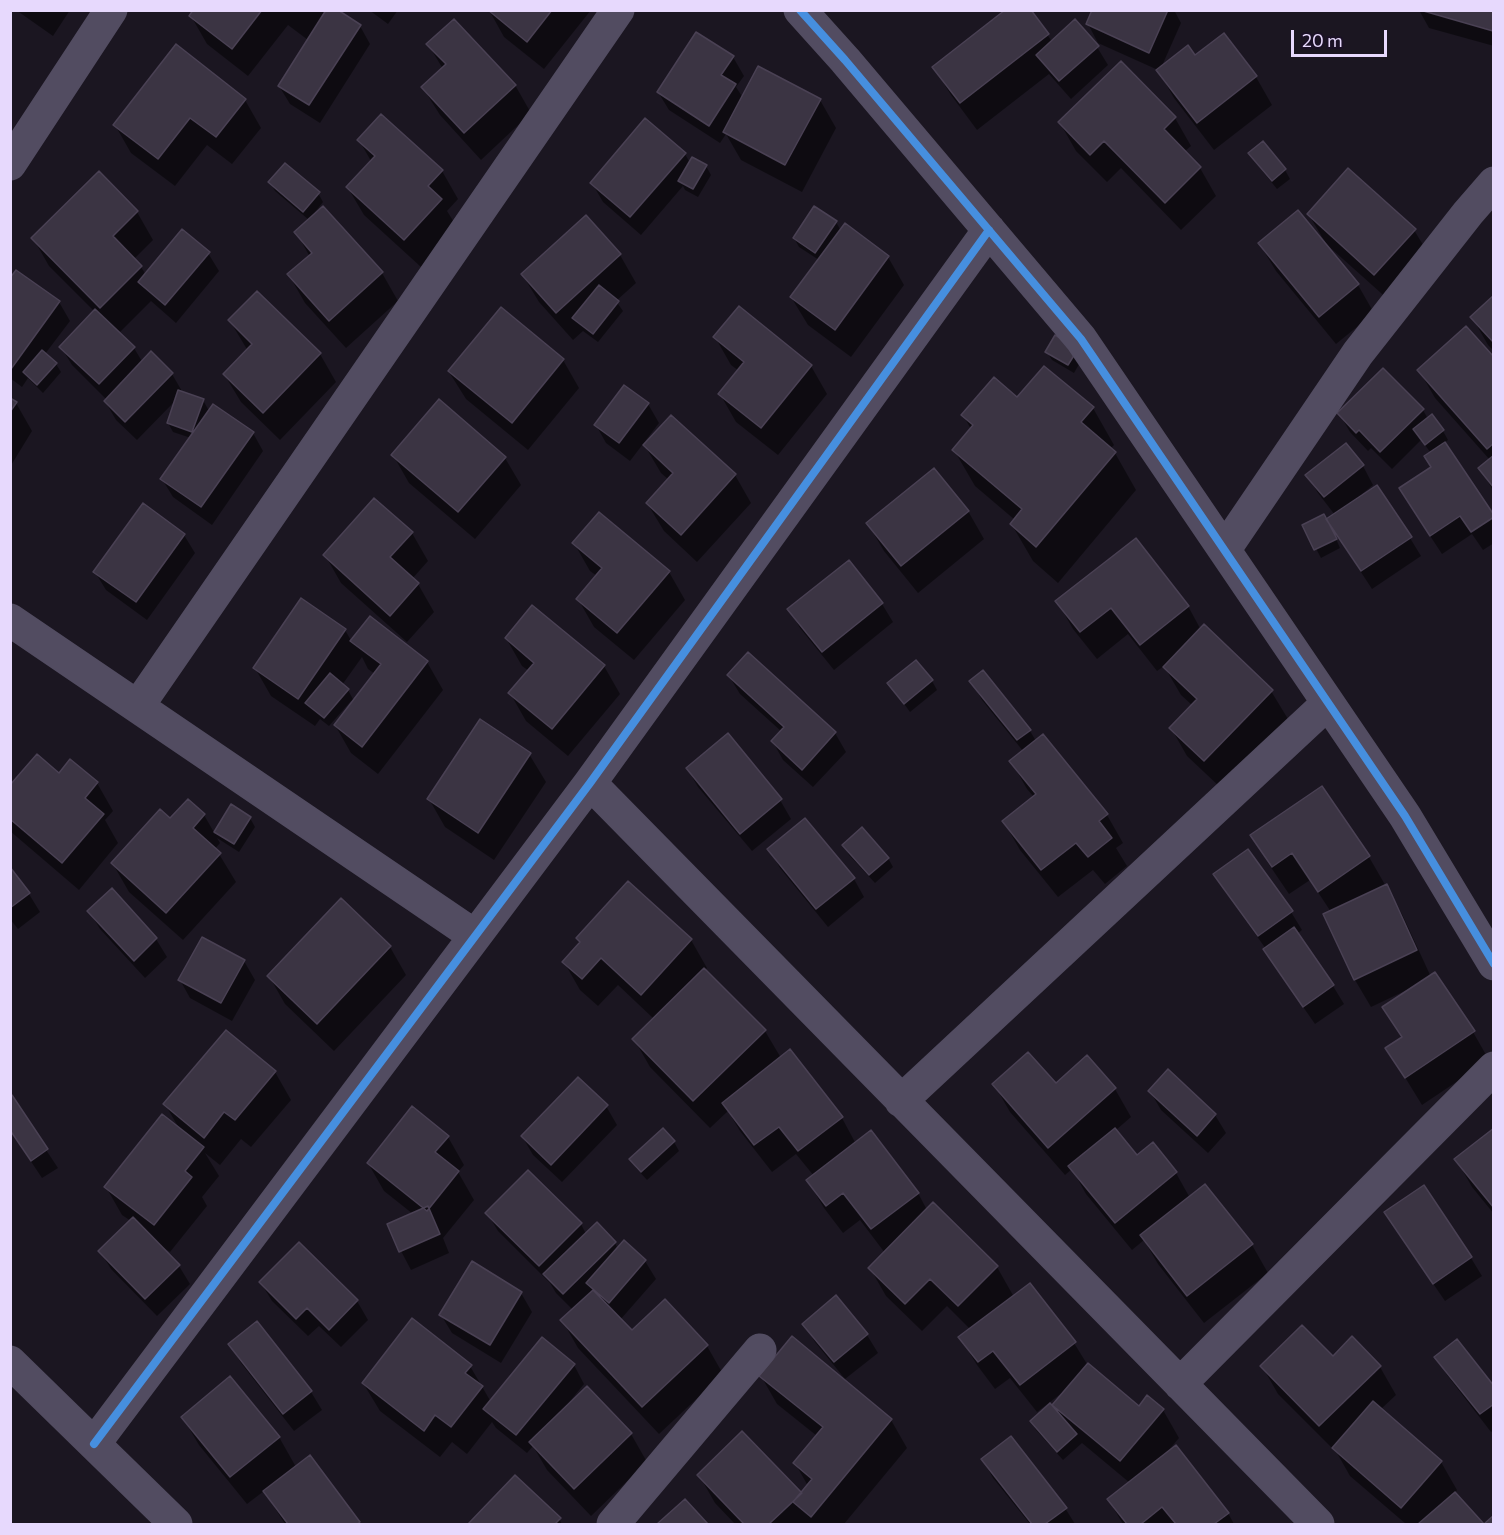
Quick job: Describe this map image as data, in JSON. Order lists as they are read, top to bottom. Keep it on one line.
{"scale_bar":"20 m"}
